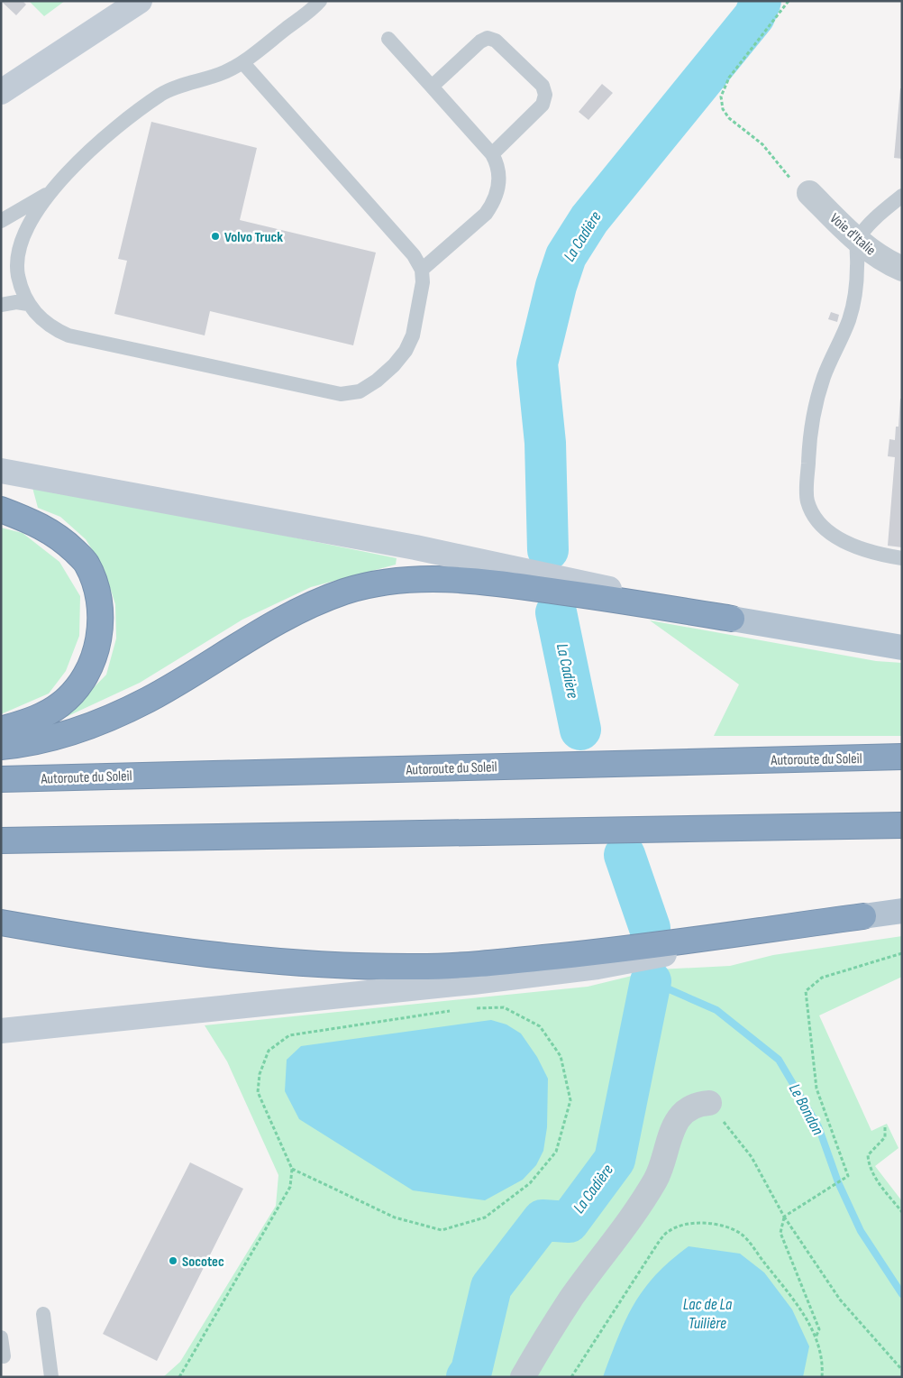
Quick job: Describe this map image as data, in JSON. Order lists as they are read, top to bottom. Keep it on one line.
{"streets":{"highway":["Autoroute du Soleil"],"street":["Voie d'Italie"]},"water":["La Cadière","Le Bondon","Lac de La Tuilière"],"places":["Volvo Truck","Socotec"]}
